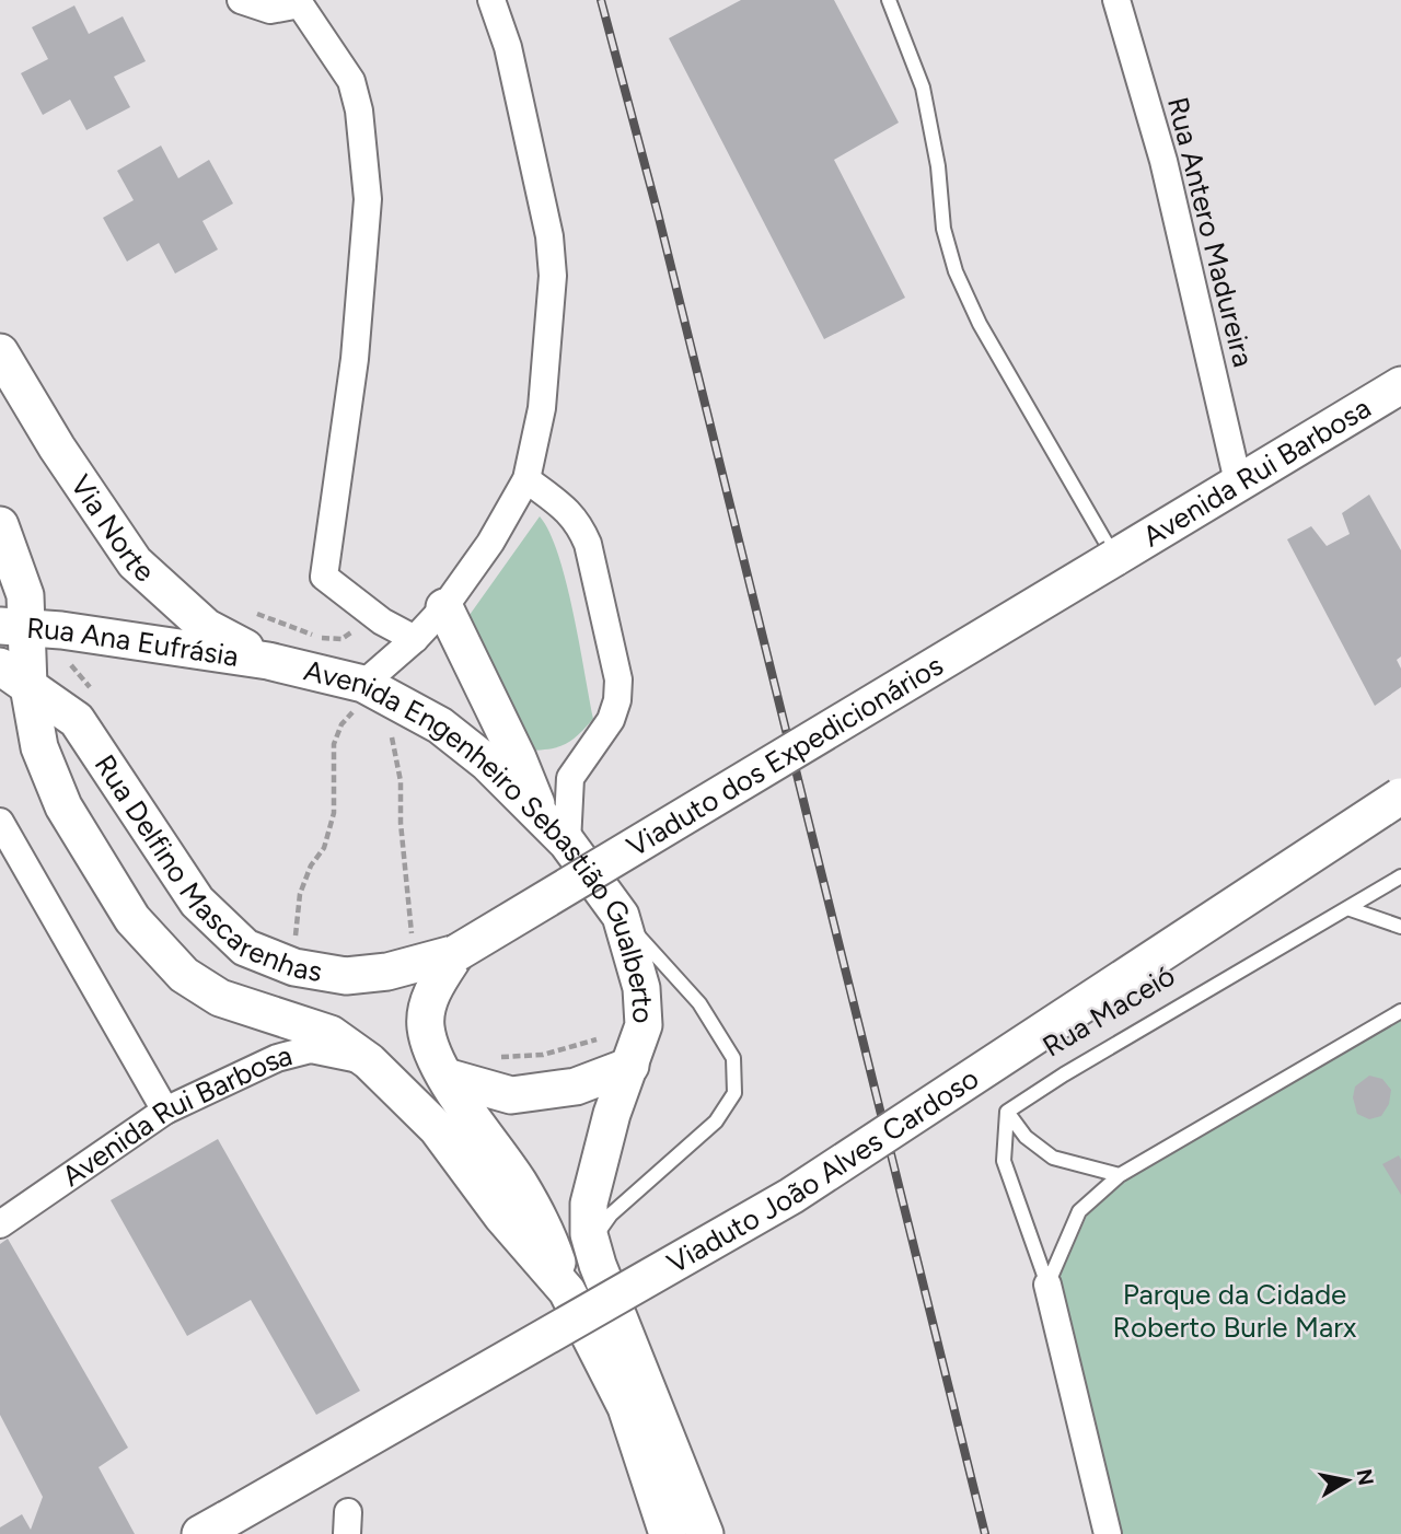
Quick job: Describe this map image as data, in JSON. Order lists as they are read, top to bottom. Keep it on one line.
{"streets":{"main road":["Avenida Rui Barbosa","Via Norte","Rua Ana Eufrásia","Viaduto dos Expedicionários","Avenida Engenheiro Sebastião Gualberto","Rua Delfino Mascarenhas","Viaduto João Alves Cardoso"],"street":["Rua Antero Madureira"],"lane":["Rua Maceió"]},"crossings":[["Rua Antero Madureira","Avenida Rui Barbosa"],["Avenida Rui Barbosa","Viaduto dos Expedicionários"],["Via Norte","Rua Ana Eufrásia"],["Via Norte","Avenida Engenheiro Sebastião Gualberto"],["Rua Ana Eufrásia","Avenida Engenheiro Sebastião Gualberto"],["Viaduto dos Expedicionários","Rua Delfino Mascarenhas"]],"parks":["Parque da Cidade Roberto Burle Marx"],"north":"right"}
